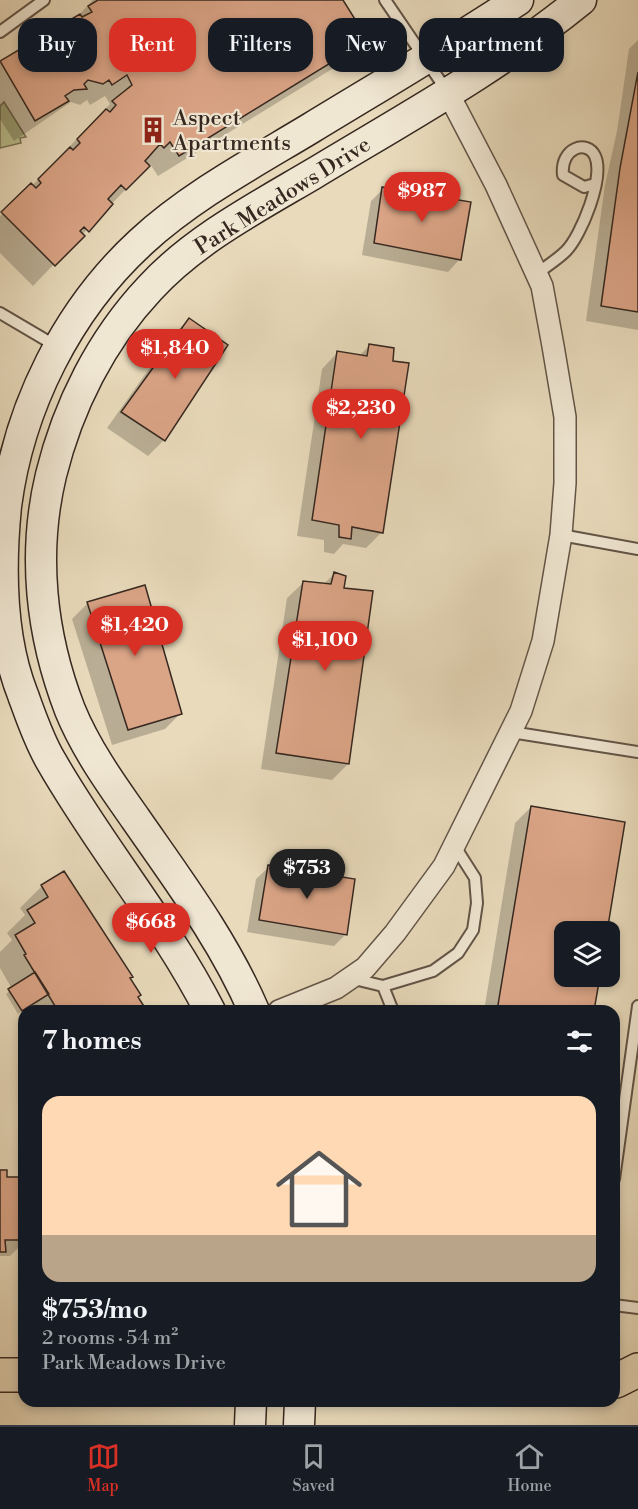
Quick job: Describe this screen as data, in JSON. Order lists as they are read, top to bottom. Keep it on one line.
{"streets":{"main road":["Park Meadows Drive"]},"places":{"building":["Aspect Apartments"]},"page":{"chip":["Buy","Rent","Filters","New","Apartment"],"price":["$987","$1,840","$2,230","$1,420","$1,100","$753","$668"],"heading":"7 homes","list":[{"name":"$753/mo","note":"2 rooms · 54 m² · Park Meadows Drive"}],"tabs":["Map","Saved","Home"]}}
